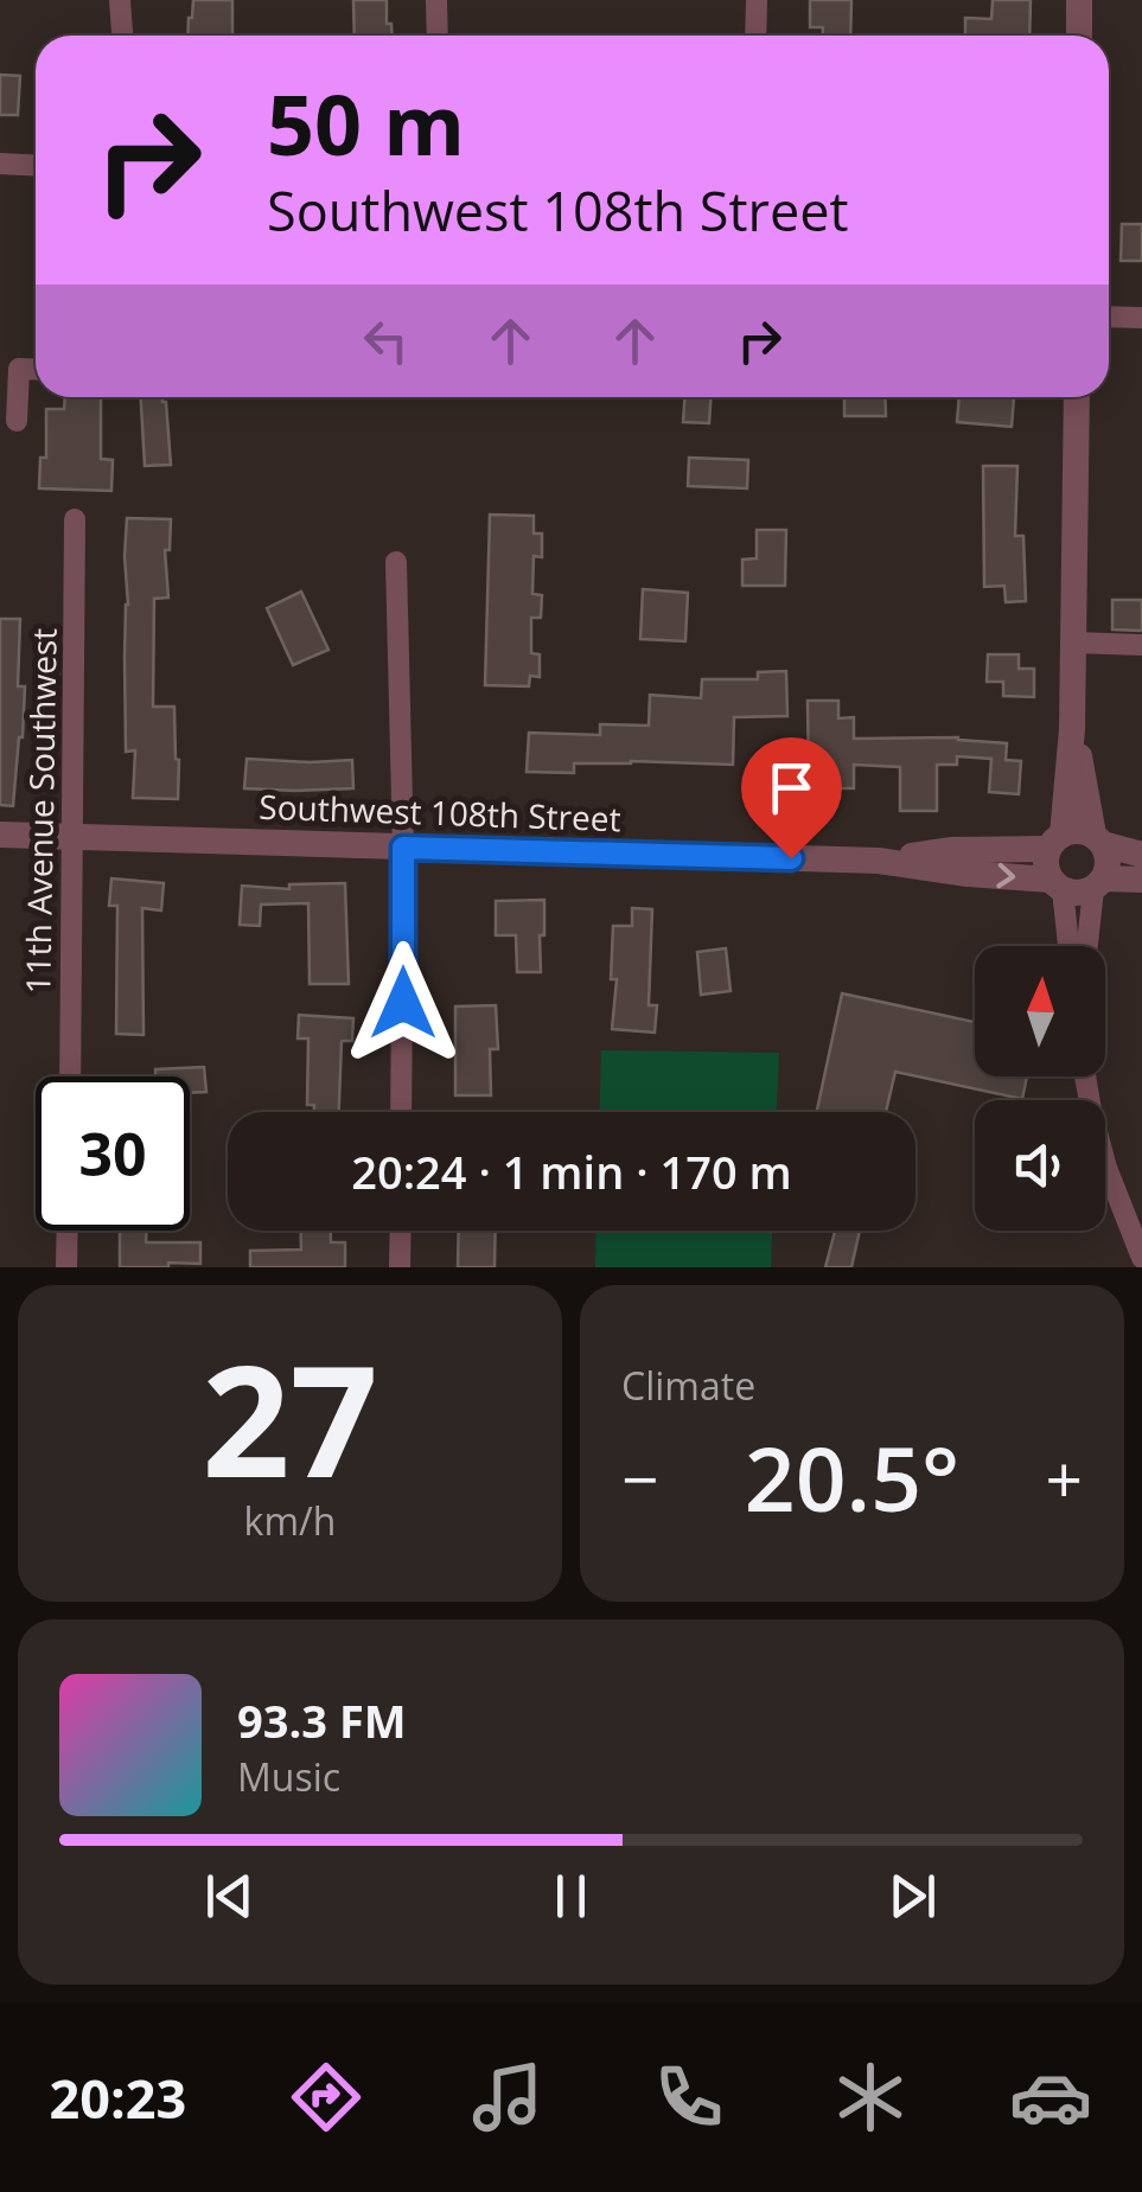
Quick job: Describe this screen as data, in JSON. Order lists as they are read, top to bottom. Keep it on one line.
{"streets":{"street":["11th Avenue Southwest","Southwest 108th Street"]},"crossings":[["11th Avenue Southwest","Southwest 108th Street"]],"north":"top","page":{"turn":["50 m","Southwest 108th Street"],"limit":"30","trip":"20:24 · 1 min · 170 m","tile":[["27","km/h"],"Climate"],"heat":["−","20.5°","+"],"song":["93.3 FM","Music"],"tabs":"20:23"}}
